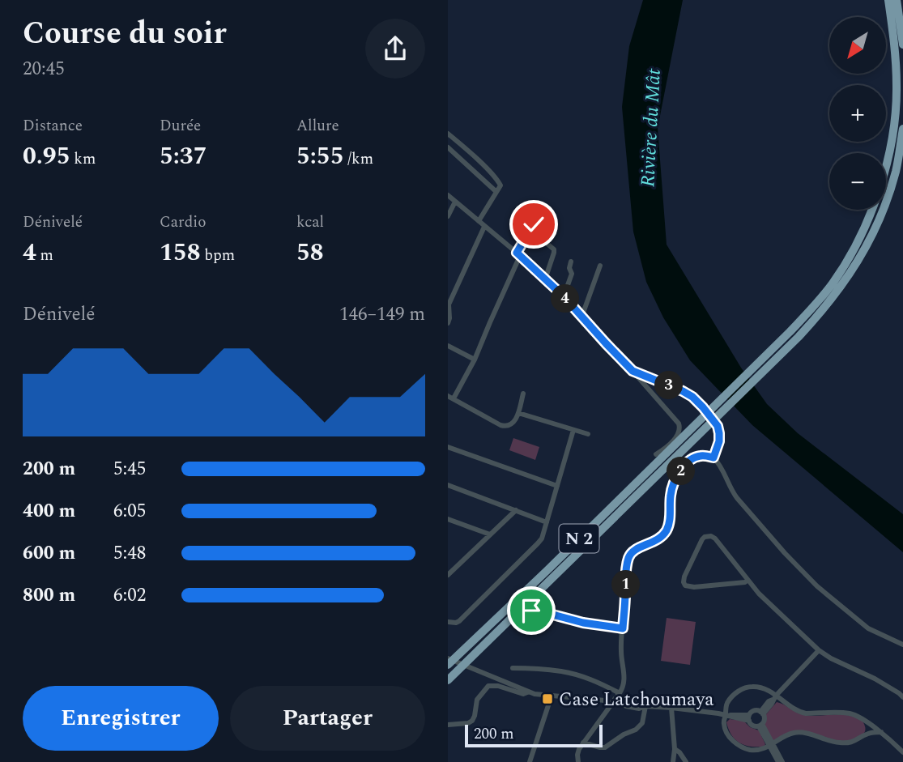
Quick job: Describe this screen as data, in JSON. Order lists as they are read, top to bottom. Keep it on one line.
{"streets":{"highway":["N 2"]},"water":["Rivière du Mât"],"places":{"transit":["Case Latchoumaya"]},"scale_bar":"200 m","north":"bottom left","page":{"heading":["Course du soir","20:45"],"map_buttons":["+","−"],"stats":[["Distance","0.95 km"],["Durée","5:37"],["Allure","5:55 /km"],["Dénivelé","4 m"],["Cardio","158 bpm"],["kcal","58"]],"pins":["4","3","2","1"],"chart":["Dénivelé","146–149 m"],"list":[{"name":"200 m","note":"5:45"},{"name":"400 m","note":"6:05"},{"name":"600 m","note":"5:48"},{"name":"800 m","note":"6:02"}],"buttons":["Enregistrer","Partager"],"scale":"200 m"}}
